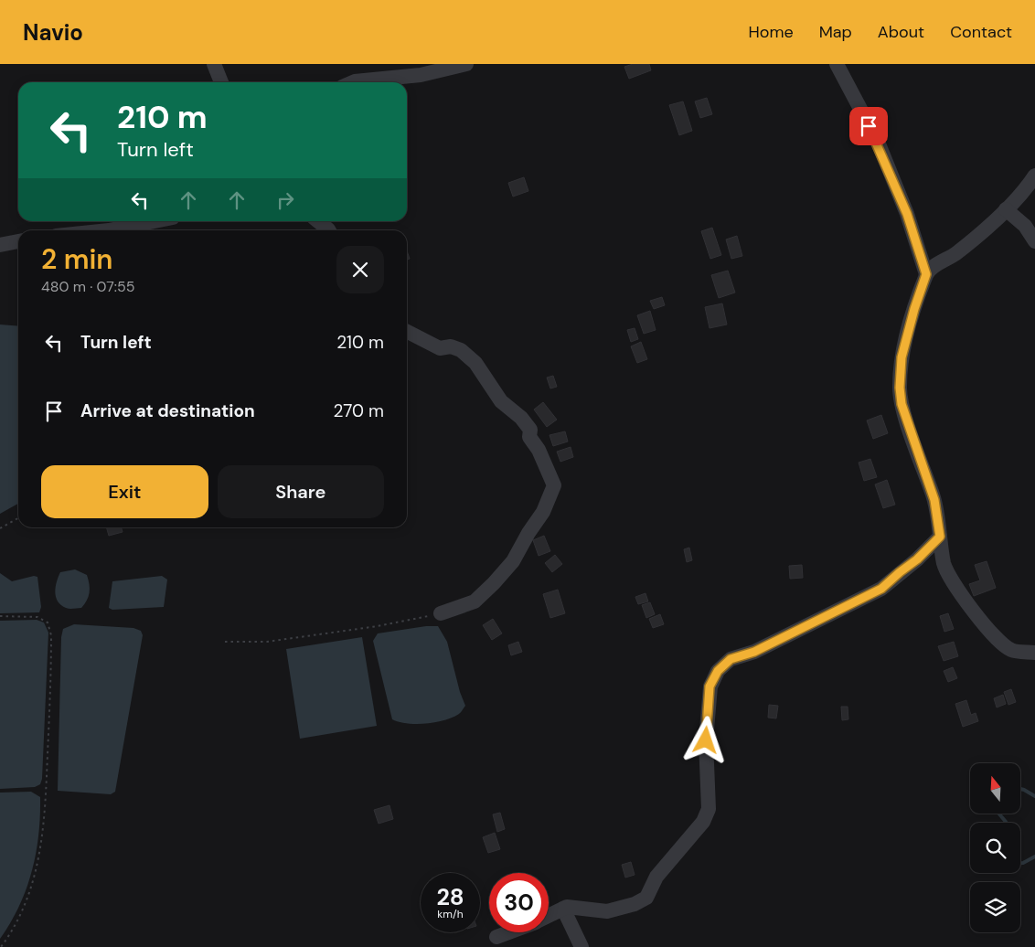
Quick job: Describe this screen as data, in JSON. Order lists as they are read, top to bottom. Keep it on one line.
{"north":"top","page":{"header":"Navio","nav":["Home","Map","About","Contact"],"turn":["210 m","Turn left"],"heading":["2 min","480 m · 07:55"],"list":[{"name":"Turn left","value":"210 m"},{"name":"Arrive at destination","value":"270 m"}],"buttons":["Exit","Share"],"speed":"28 km/h","limit":"30"}}
